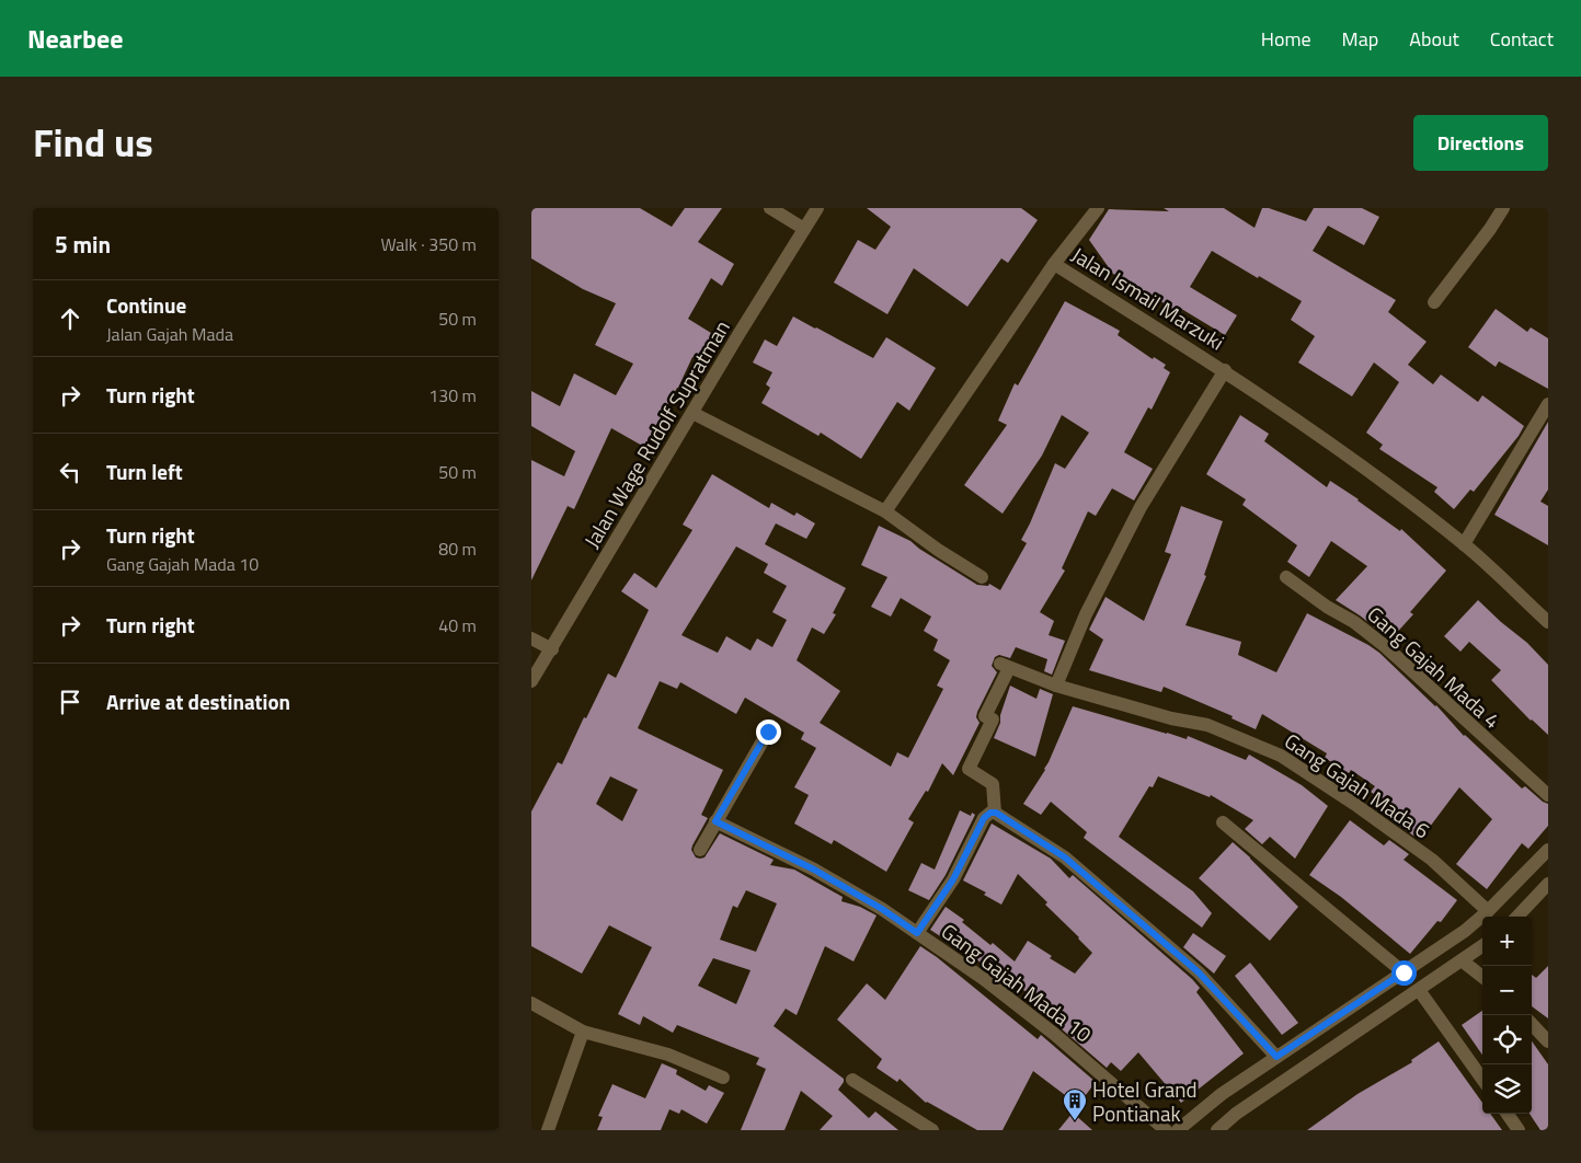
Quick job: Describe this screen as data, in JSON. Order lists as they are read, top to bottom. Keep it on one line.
{"streets":{"street":["Jalan Ismail Marzuki","Jalan Wage Rudolf Supratman","Gang Gajah Mada 4","Gang Gajah Mada 6","Gang Gajah Mada 10"]},"places":{"building":["Hotel Grand Pontianak"]},"page":{"header":"Nearbee","nav":["Home","Map","About","Contact"],"title":"Find us","buttons":"Directions","heading":["5 min","Walk · 350 m"],"list":[["Continue","Jalan Gajah Mada","50 m"],["Turn right","130 m"],["Turn left","50 m"],["Turn right","Gang Gajah Mada 10","80 m"],["Turn right","40 m"],"Arrive at destination"],"map_buttons":["+","−"]}}
